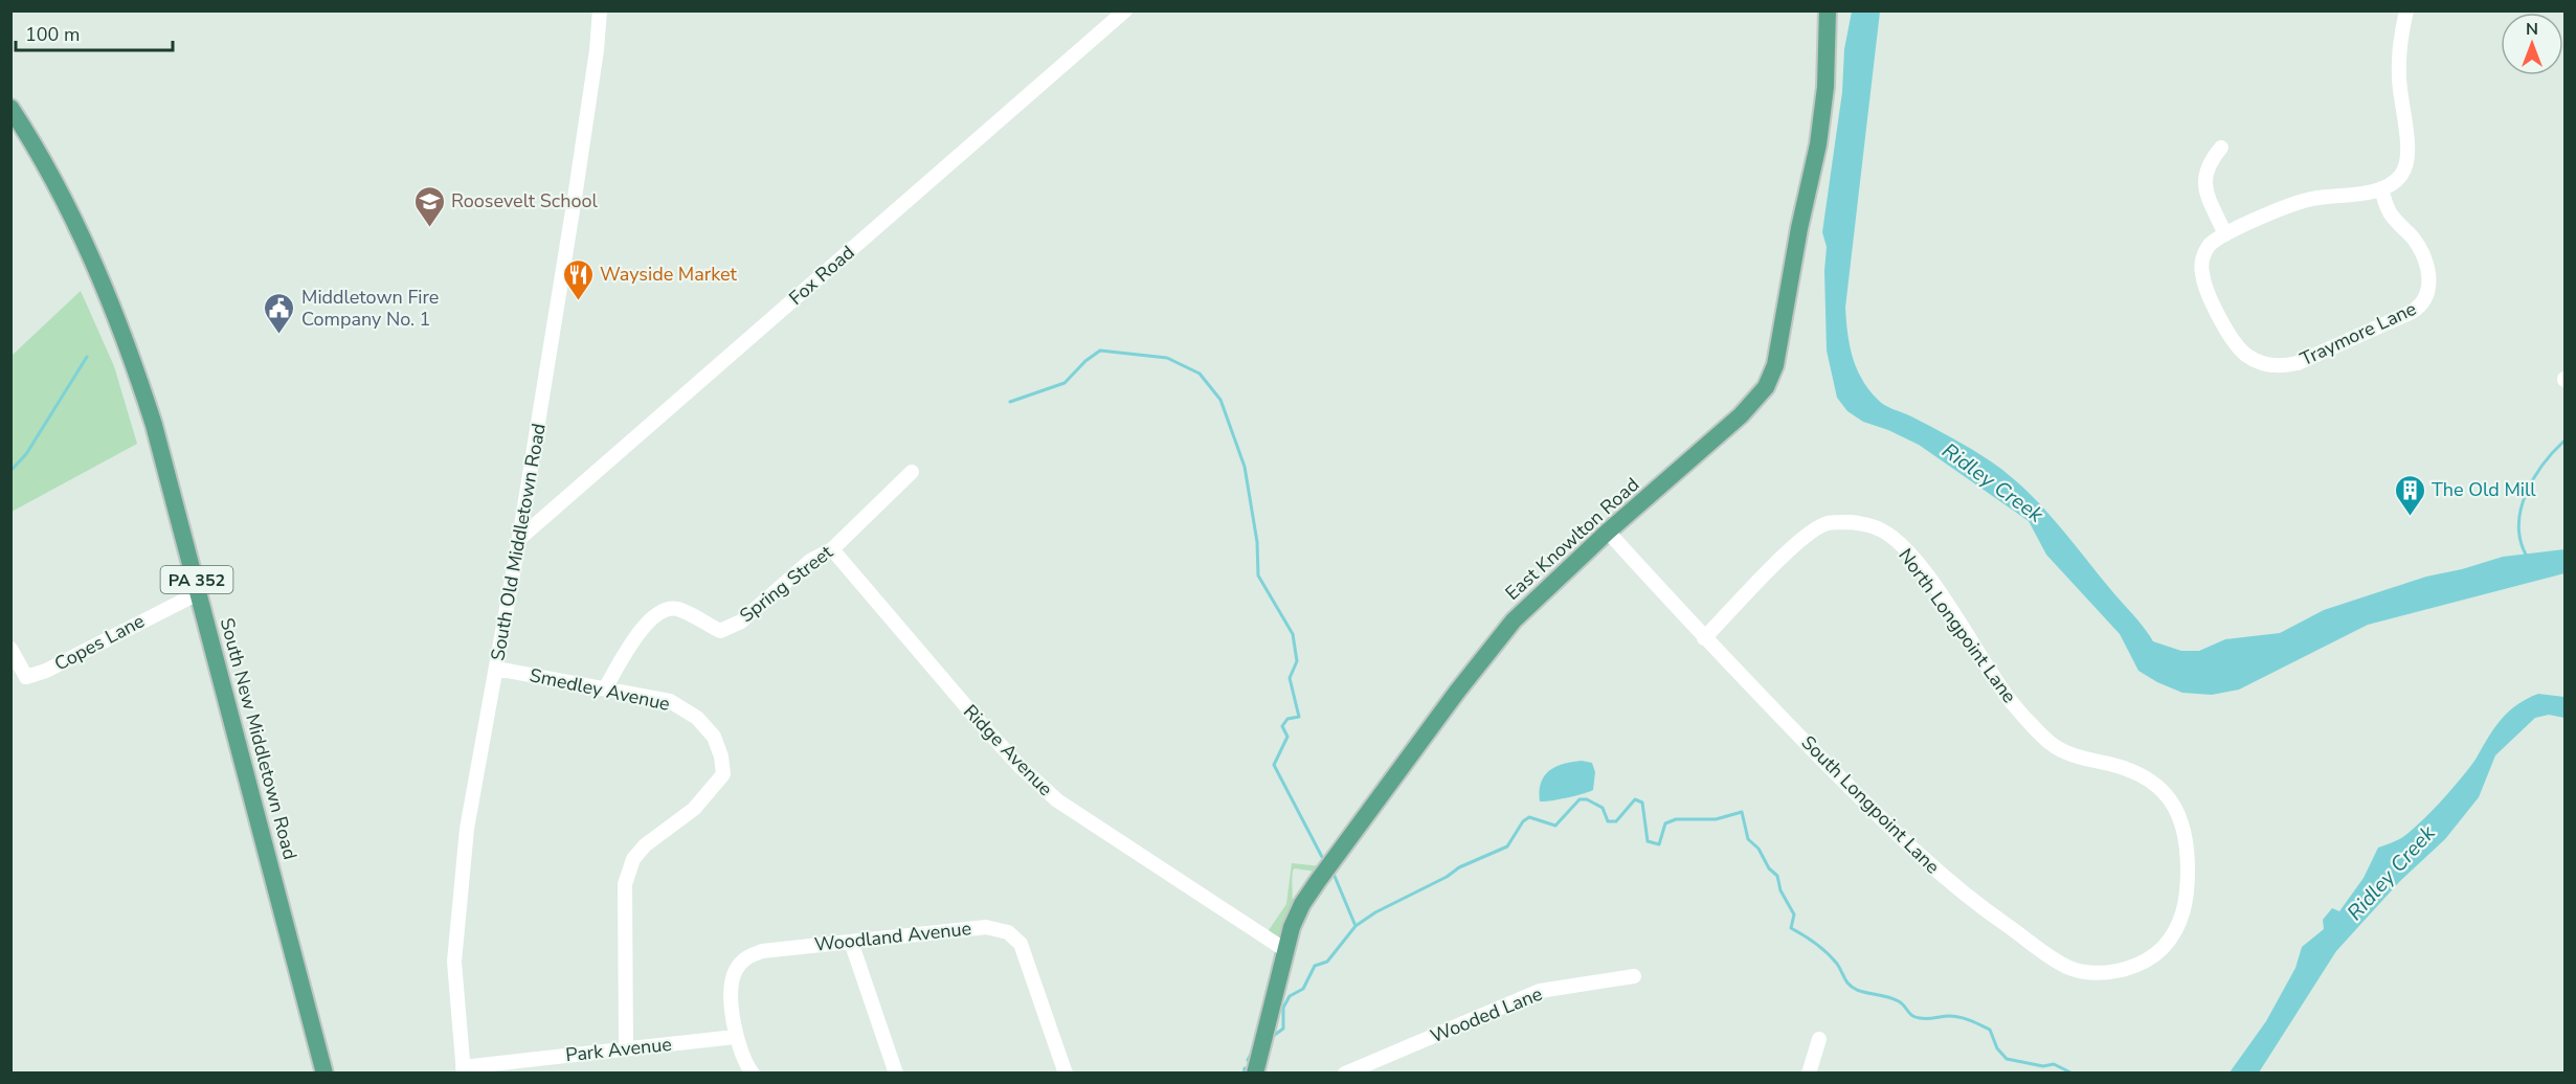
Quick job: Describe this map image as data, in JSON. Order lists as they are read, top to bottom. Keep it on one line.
{"streets":{"main road":["East Knowlton Road","PA 352","South New Middletown Road"],"street":["Fox Road","Traymore Lane","South Old Middletown Road","Spring Street","North Longpoint Lane","Copes Lane","Smedley Avenue","Ridge Avenue","South Longpoint Lane","Woodland Avenue","Wooded Lane","Park Avenue"]},"crossings":[["Fox Road","South Old Middletown Road"],["East Knowlton Road","Ridge Avenue"],["East Knowlton Road","South Longpoint Lane"],["South Old Middletown Road","Smedley Avenue"],["South Old Middletown Road","Park Avenue"],["Spring Street","Smedley Avenue"],["Spring Street","Ridge Avenue"],["North Longpoint Lane","South Longpoint Lane"],["Copes Lane","South New Middletown Road"],["Smedley Avenue","Park Avenue"],["Woodland Avenue","Park Avenue"]],"water":["Ridley Creek"],"places":{"school or university":["Roosevelt School"],"restaurant":["Wayside Market"],"public building":["Middletown Fire Company No. 1"],"building":["The Old Mill"]},"scale_bar":"100 m","north":"top"}
